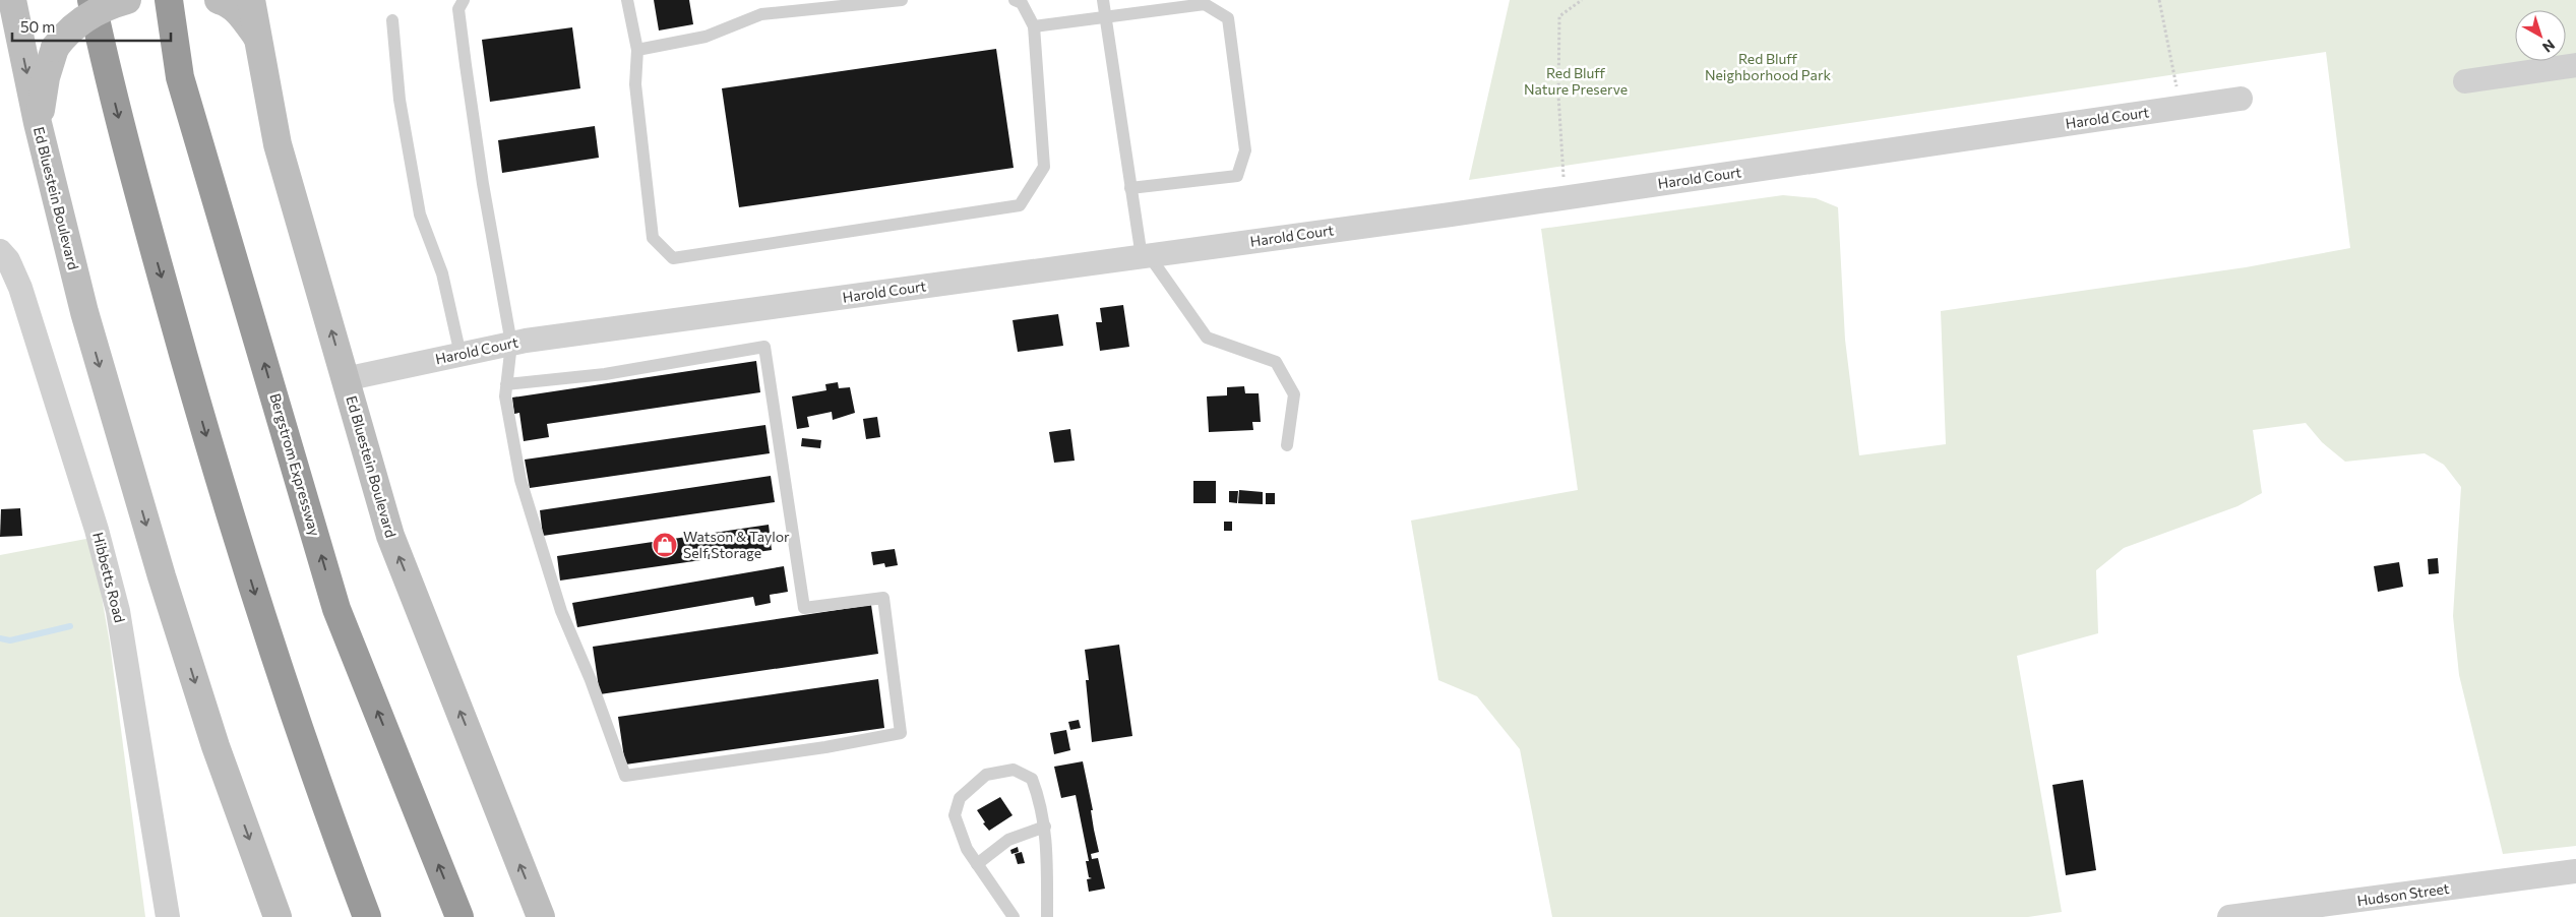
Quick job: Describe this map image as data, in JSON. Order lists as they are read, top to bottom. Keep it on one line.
{"streets":{"highway":["Bergstrom Expressway"],"main road":["Ed Bluestein Boulevard"],"street":["Harold Court","Hibbetts Road","Hudson Street"]},"crossings":[["Harold Court","Ed Bluestein Boulevard"]],"parks":["Red Bluff Neighborhood Park","Red Bluff Nature Preserve"],"places":{"shop":["Watson & Taylor Self Storage"]},"scale_bar":"50 m","north":"bottom right"}
